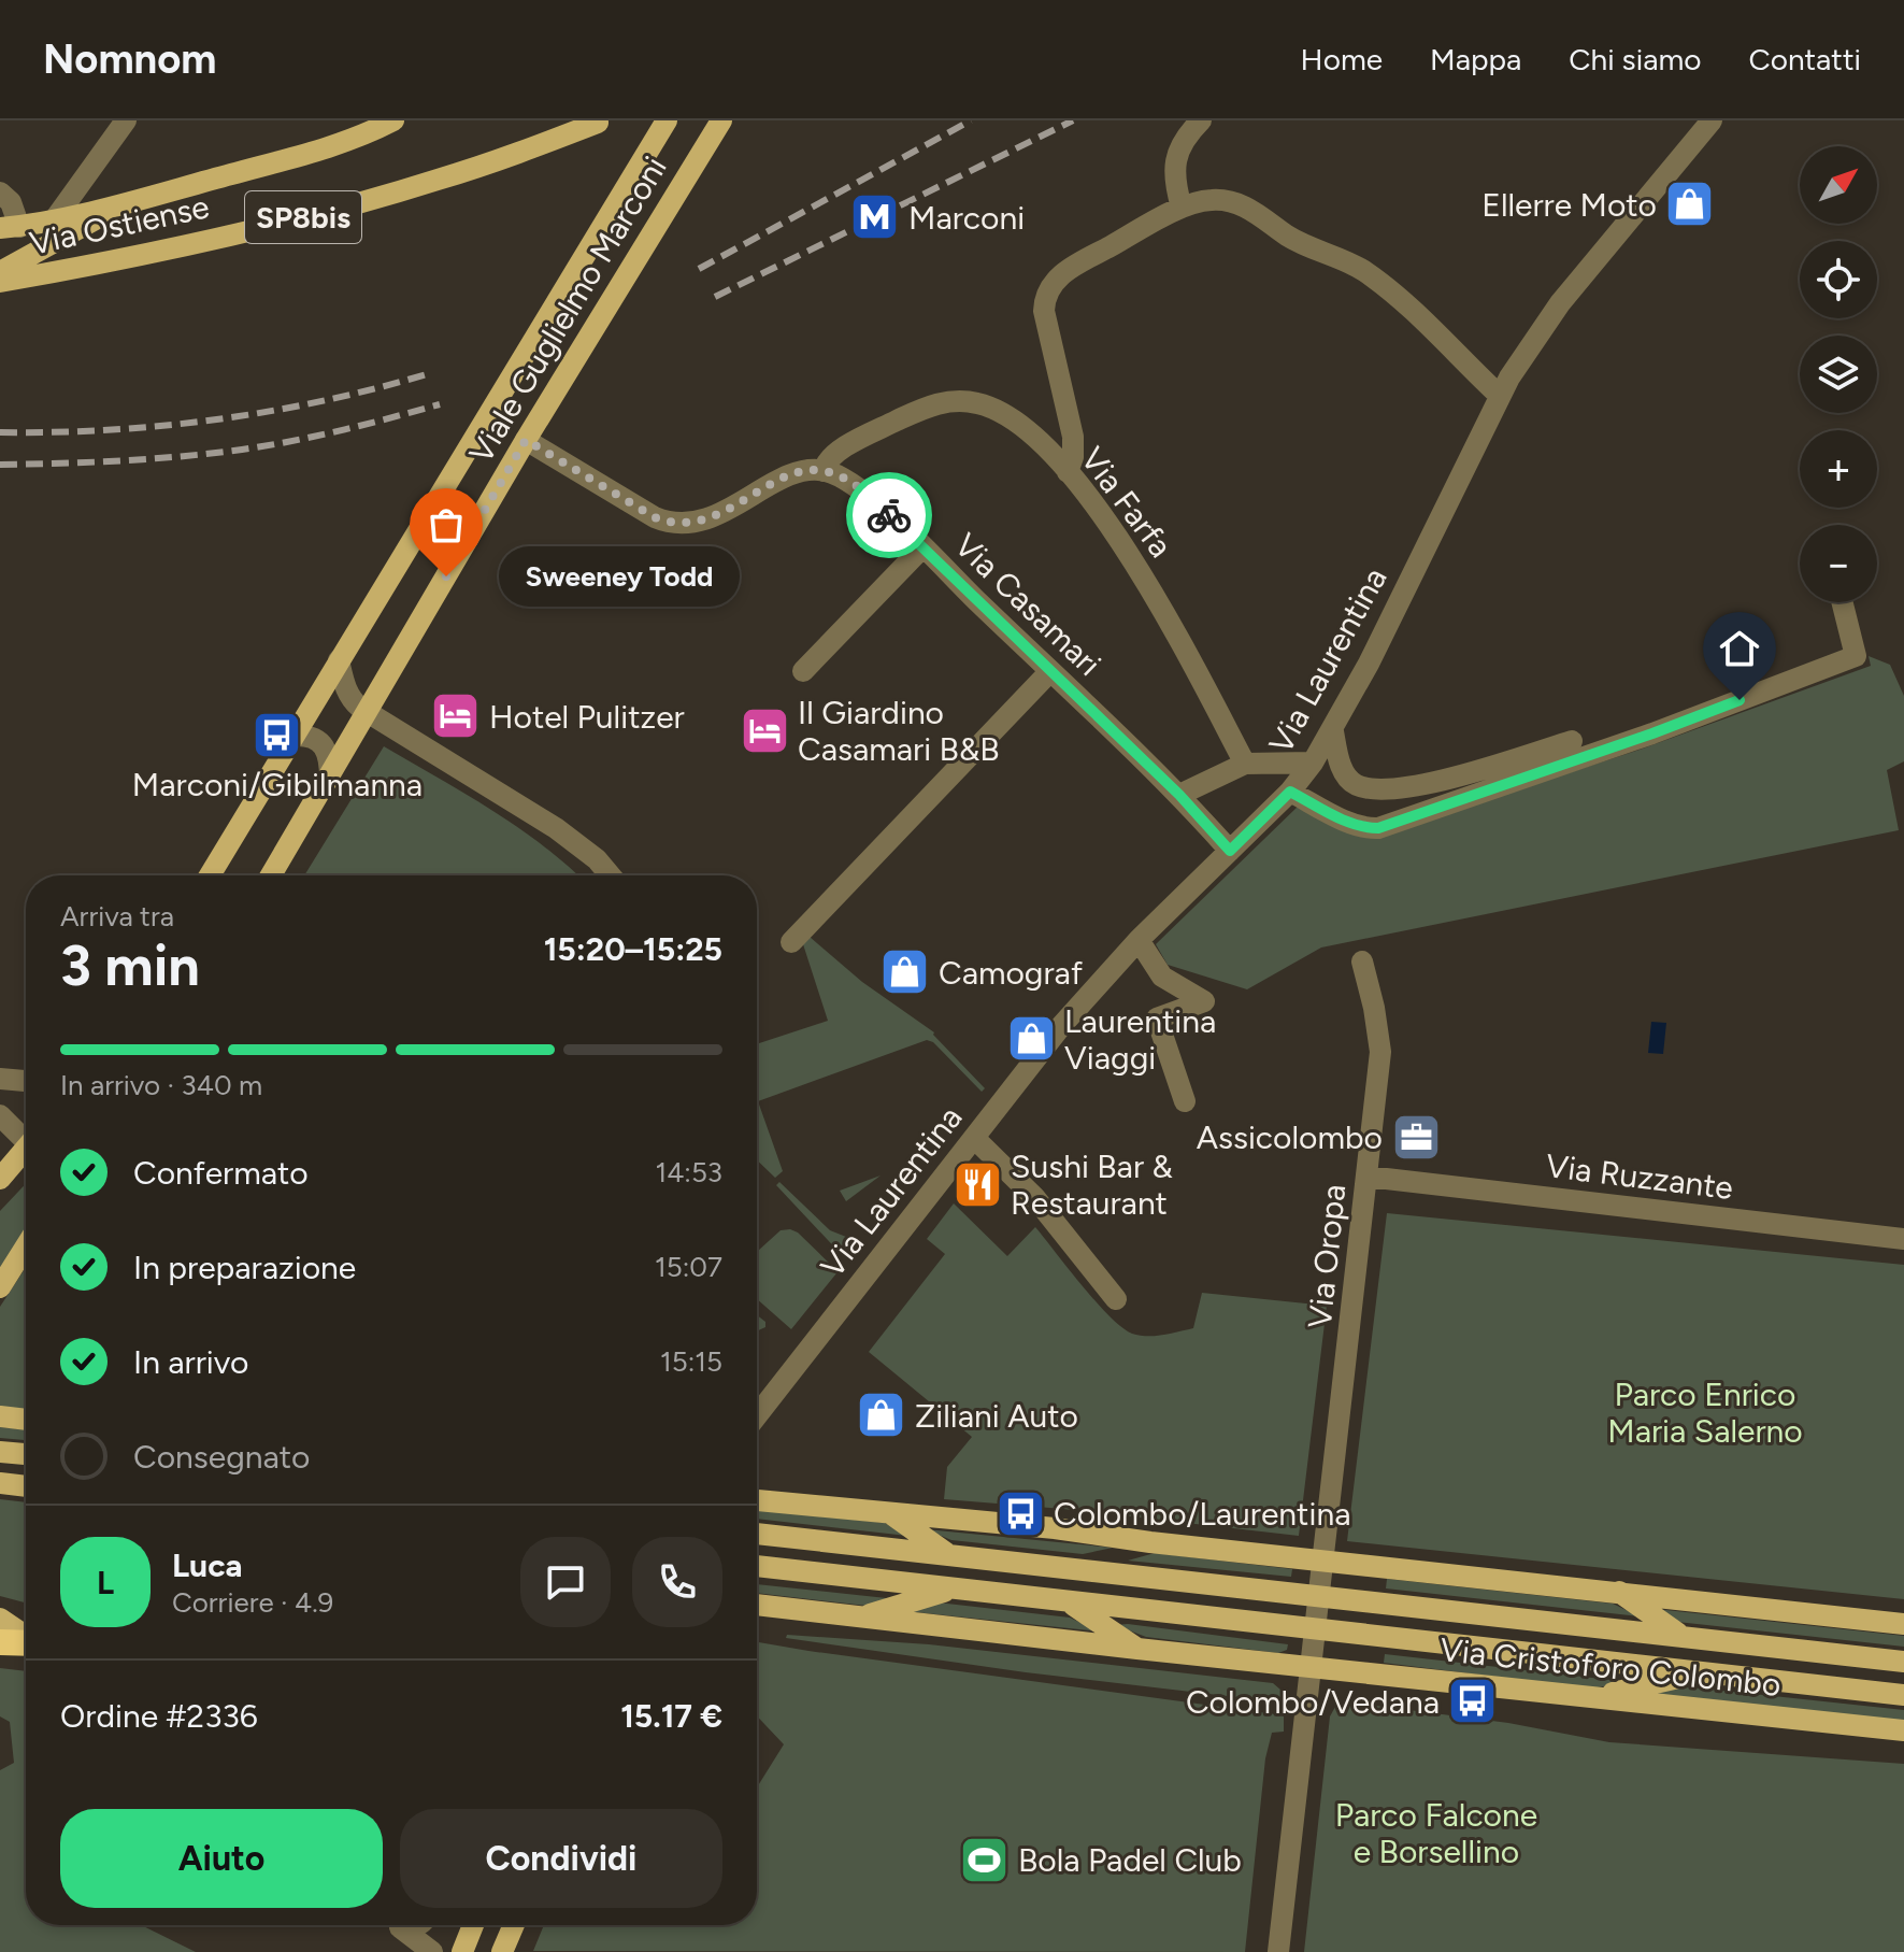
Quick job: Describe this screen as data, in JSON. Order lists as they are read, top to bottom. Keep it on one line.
{"streets":{"main road":["SP8bis","Via Ostiense","Viale Guglielmo Marconi","Via Cristoforo Colombo"],"street":["Via Farfa","Via Casamari","Via Laurentina","Via Ruzzante","Via Oropa"]},"crossings":[["Via Farfa","Via Casamari"],["Via Casamari","Via Laurentina"],["Via Ruzzante","Via Oropa"]],"parks":["Parco Enrico Maria Salerno","Parco Falcone e Borsellino"],"places":{"shop":["Ellerre Moto","Camograf","Laurentina Viaggi","Ziliani Auto"],"metro station":["Marconi"],"other":["Sweeney Todd"],"hotel":["Hotel Pulitzer","Il Giardino Casamari B&B"],"bus stop":["Marconi/Gibilmanna","Colombo/Laurentina","Colombo/Vedana"],"office":["Assicolombo"],"restaurant":["Sushi Bar & Restaurant"],"sports":["Bola Padel Club"]},"north":"top right","page":{"header":"Nomnom","nav":["Home","Mappa","Chi siamo","Contatti"],"map_buttons":["+","−"],"bubble":"Sweeney Todd","heading":["3 min","Arriva tra","15:20–15:25"],"panel":["Luca","Corriere · 4.9","Ordine #2336","15.17 €"],"bar":"In arrivo · 340 m","list":[["Confermato","14:53"],["In preparazione","15:07"],["In arrivo","15:15"],"Consegnato"],"round":"L","buttons":["Aiuto","Condividi"]}}
